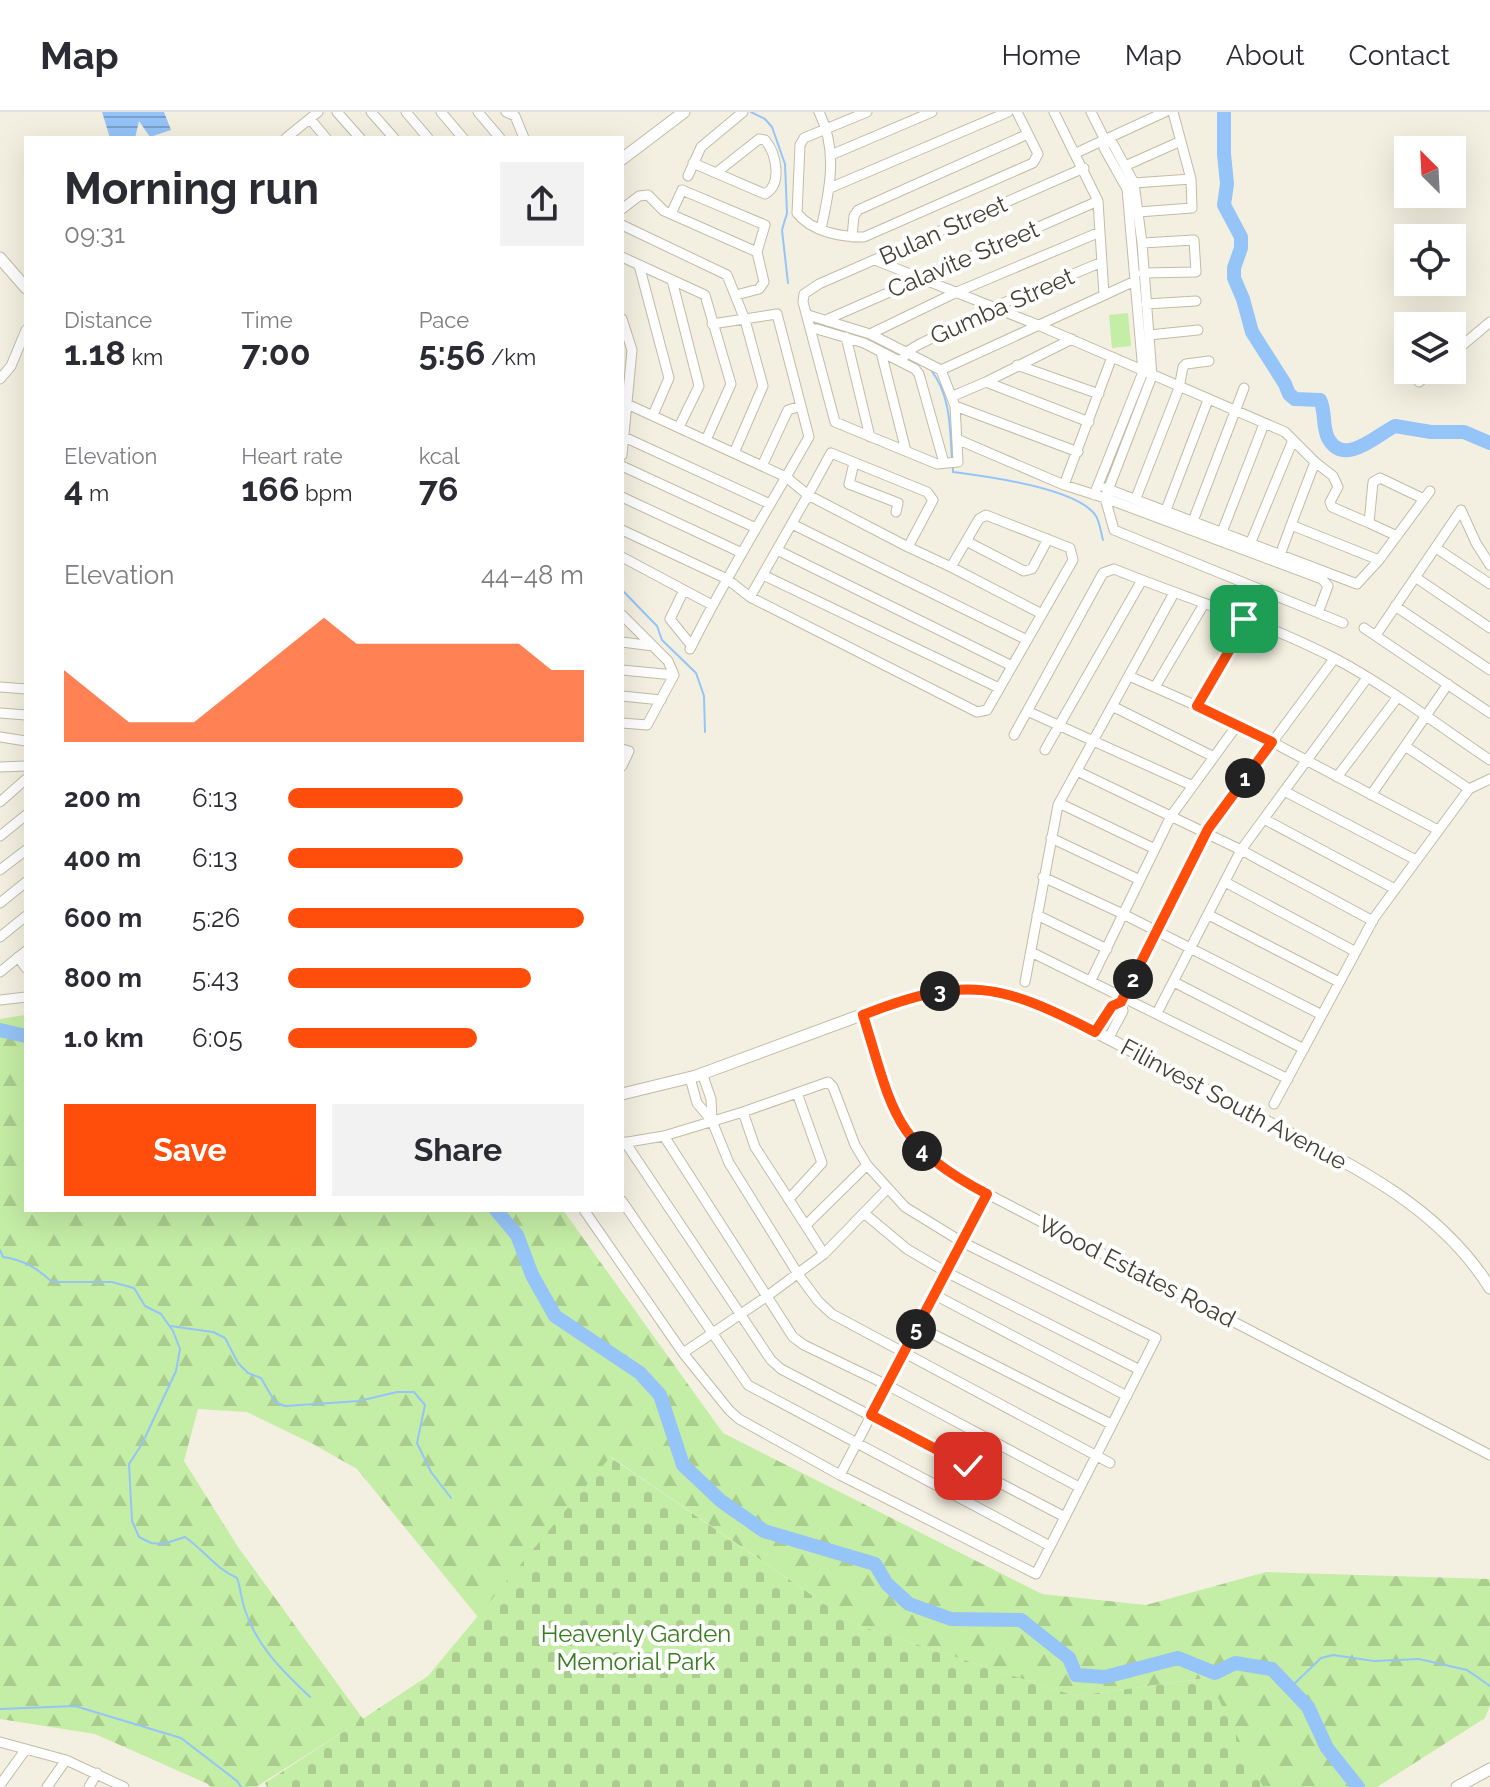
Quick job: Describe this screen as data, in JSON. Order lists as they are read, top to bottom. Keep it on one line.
{"streets":{"street":["Bulan Street","Calavite Street","Gumba Street","Filinvest South Avenue","Wood Estates Road"]},"crossings":[["Filinvest South Avenue","Wood Estates Road"]],"parks":["Heavenly Garden Memorial Park"],"north":"top left","page":{"header":"Map","nav":["Home","Map","About","Contact"],"heading":["Morning run","09:31"],"stats":[["Distance","1.18 km"],["Time","7:00"],["Pace","5:56 /km"],["Elevation","4 m"],["Heart rate","166 bpm"],["kcal","76"]],"chart":["Elevation","44–48 m"],"pins":["1","2","3","4","5"],"list":[{"name":"200 m","note":"6:13"},{"name":"400 m","note":"6:13"},{"name":"600 m","note":"5:26"},{"name":"800 m","note":"5:43"},{"name":"1.0 km","note":"6:05"}],"buttons":["Save","Share"]}}
